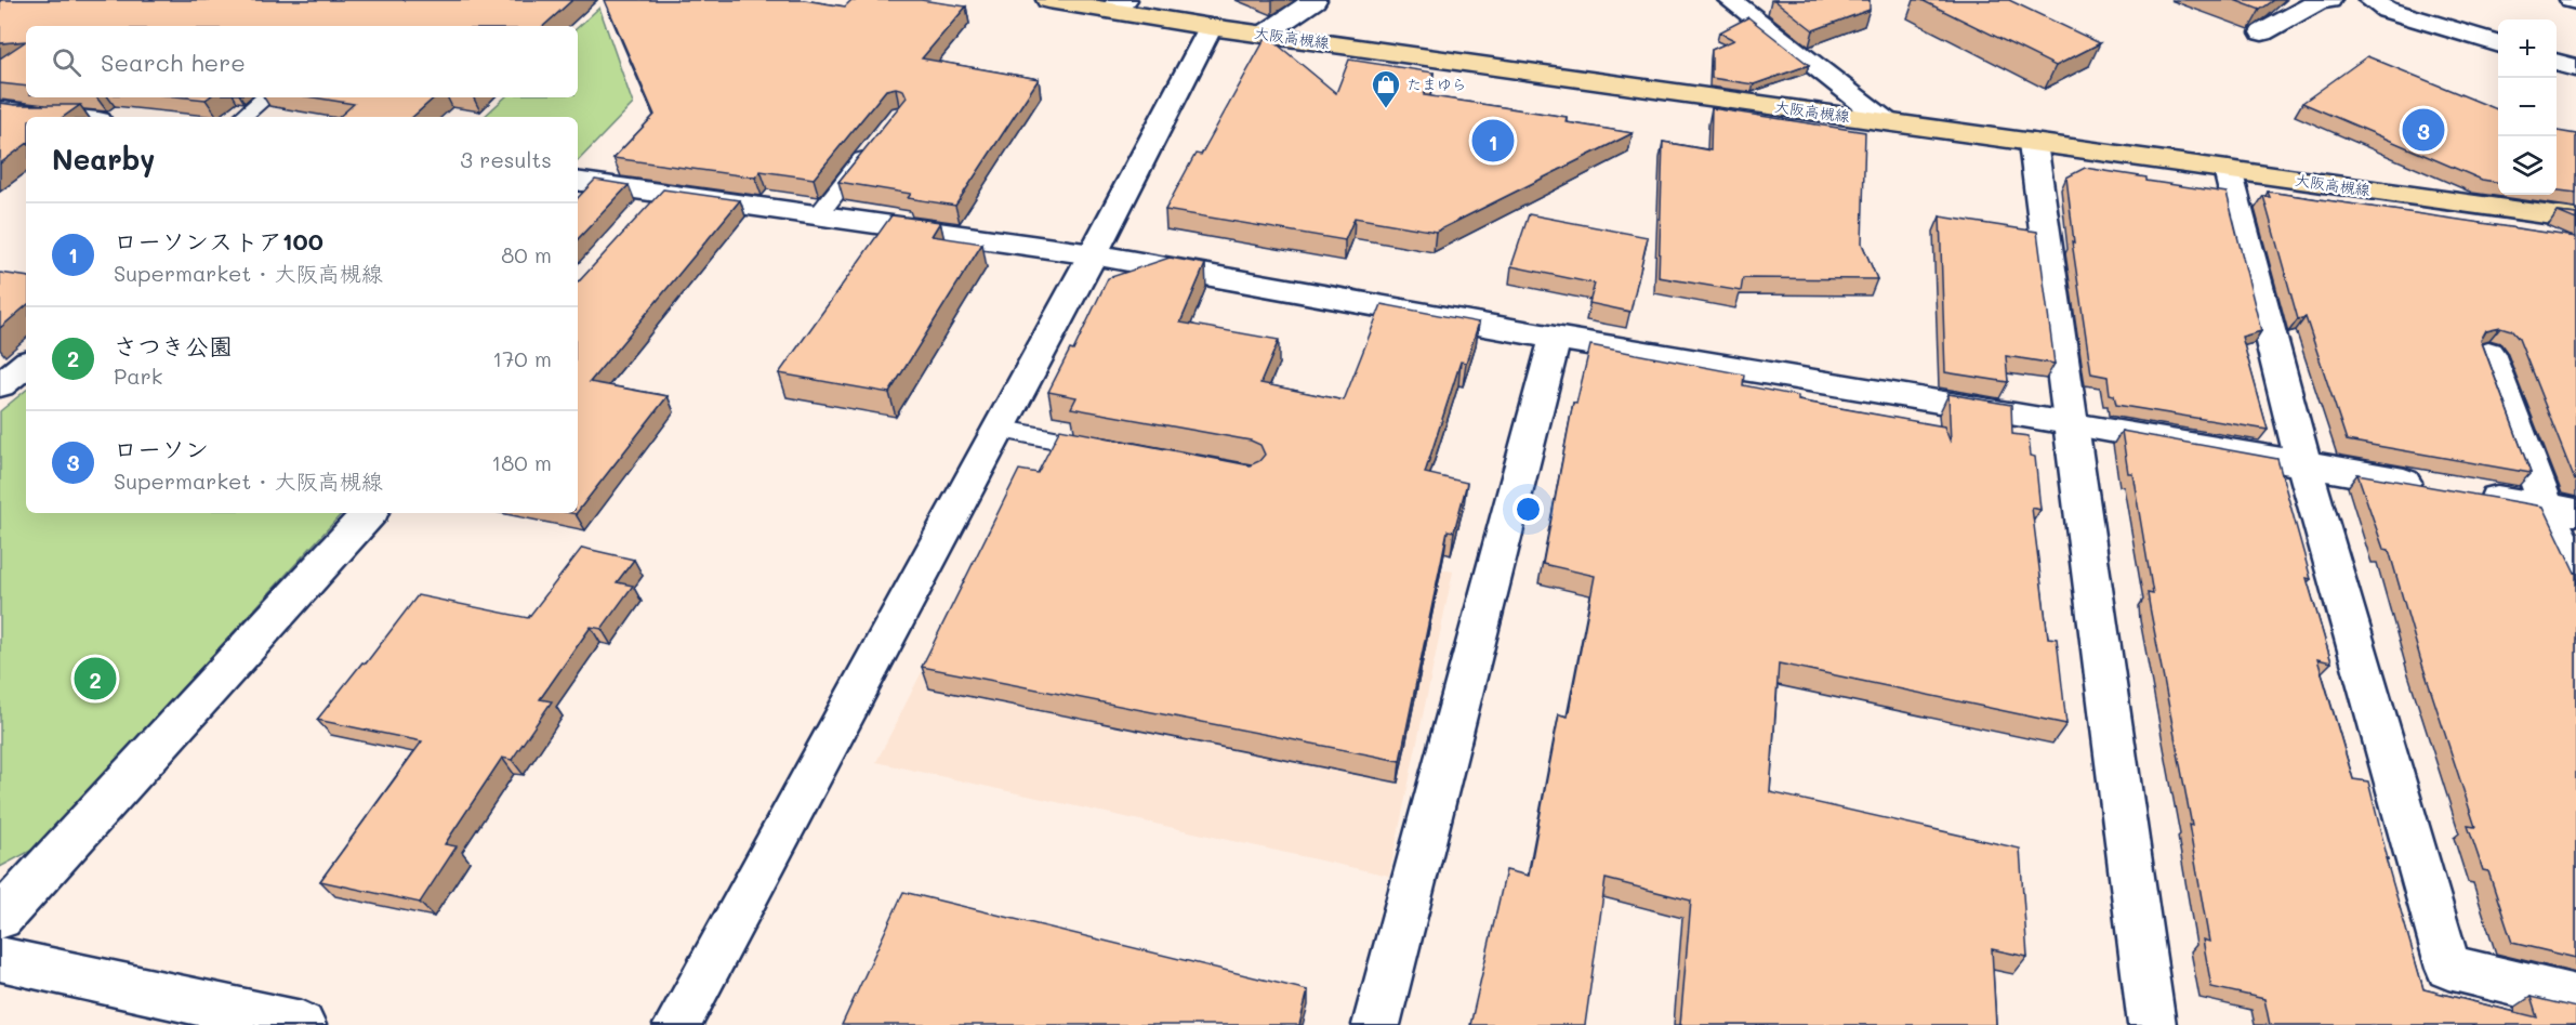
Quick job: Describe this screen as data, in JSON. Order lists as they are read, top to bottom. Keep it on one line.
{"streets":{"main road":["大阪高槻線"]},"places":{"shop":["たまゆら"]},"page":{"map_buttons":["+","−"],"search":"Search here","pins":["3","1","2"],"heading":["Nearby","3 results"],"list":[{"mark":"1","name":"ローソンストア100","note":"Supermarket · 大阪高槻線","value":"80 m"},{"mark":"2","name":"さつき公園","note":"Park","value":"170 m"},{"mark":"3","name":"ローソン","note":"Supermarket · 大阪高槻線","value":"180 m"}]}}
